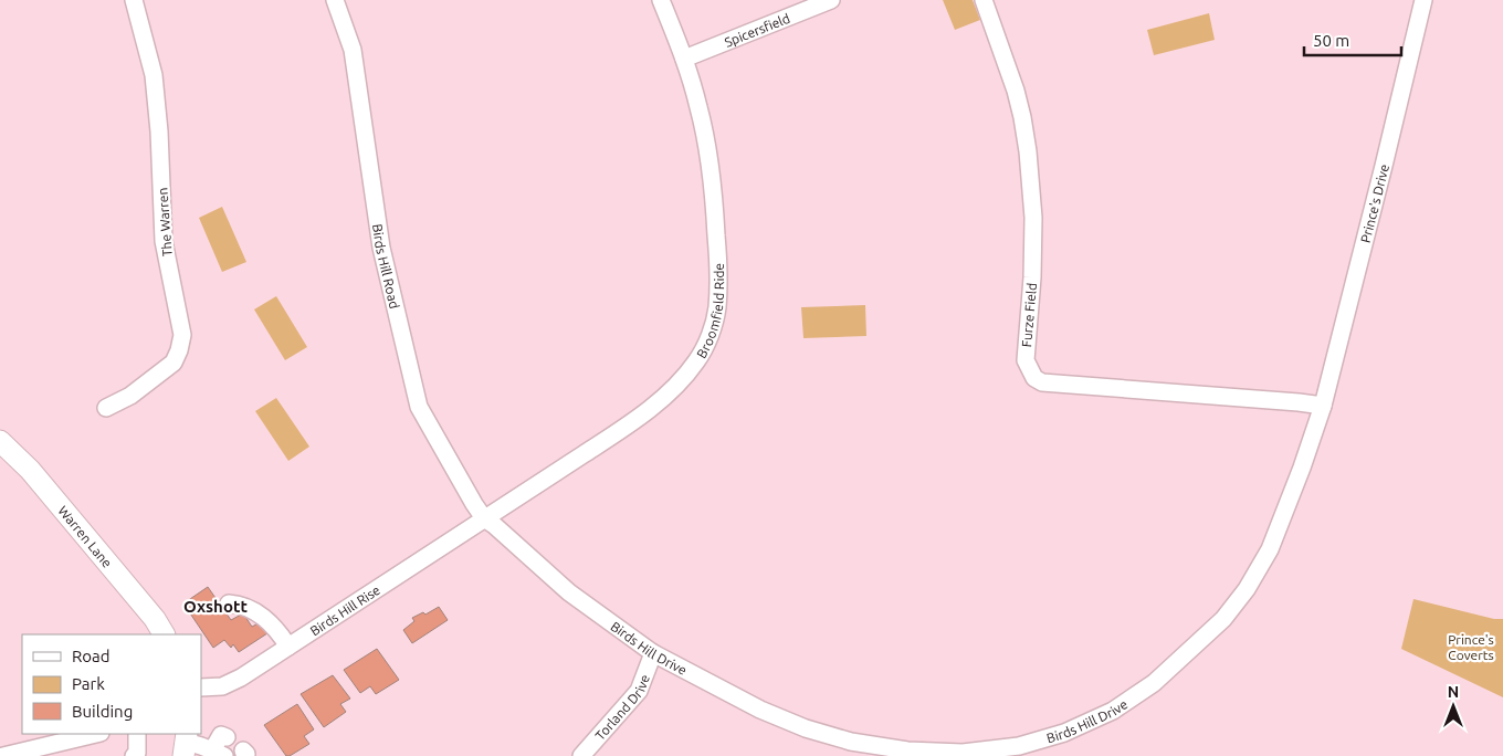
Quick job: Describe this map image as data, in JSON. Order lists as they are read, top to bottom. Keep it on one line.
{"streets":{"main road":["Warren Lane"],"street":["Spicersfield","Prince's Drive","The Warren","Birds Hill Road","Broomfield Ride","Furze Field","Birds Hill Rise","Birds Hill Drive","Torland Drive"]},"crossings":[["Spicersfield","Broomfield Ride"],["Prince's Drive","Furze Field"],["Prince's Drive","Birds Hill Drive"],["Birds Hill Road","Broomfield Ride"],["Birds Hill Road","Birds Hill Rise"],["Birds Hill Road","Birds Hill Drive"],["Broomfield Ride","Birds Hill Rise"],["Broomfield Ride","Birds Hill Drive"],["Furze Field","Birds Hill Drive"],["Birds Hill Rise","Birds Hill Drive"],["Birds Hill Drive","Torland Drive"]],"districts":["Oxshott"],"parks":["Prince's Coverts"],"legend":["Road","Park","Building"],"scale_bar":"50 m","north":"top"}
